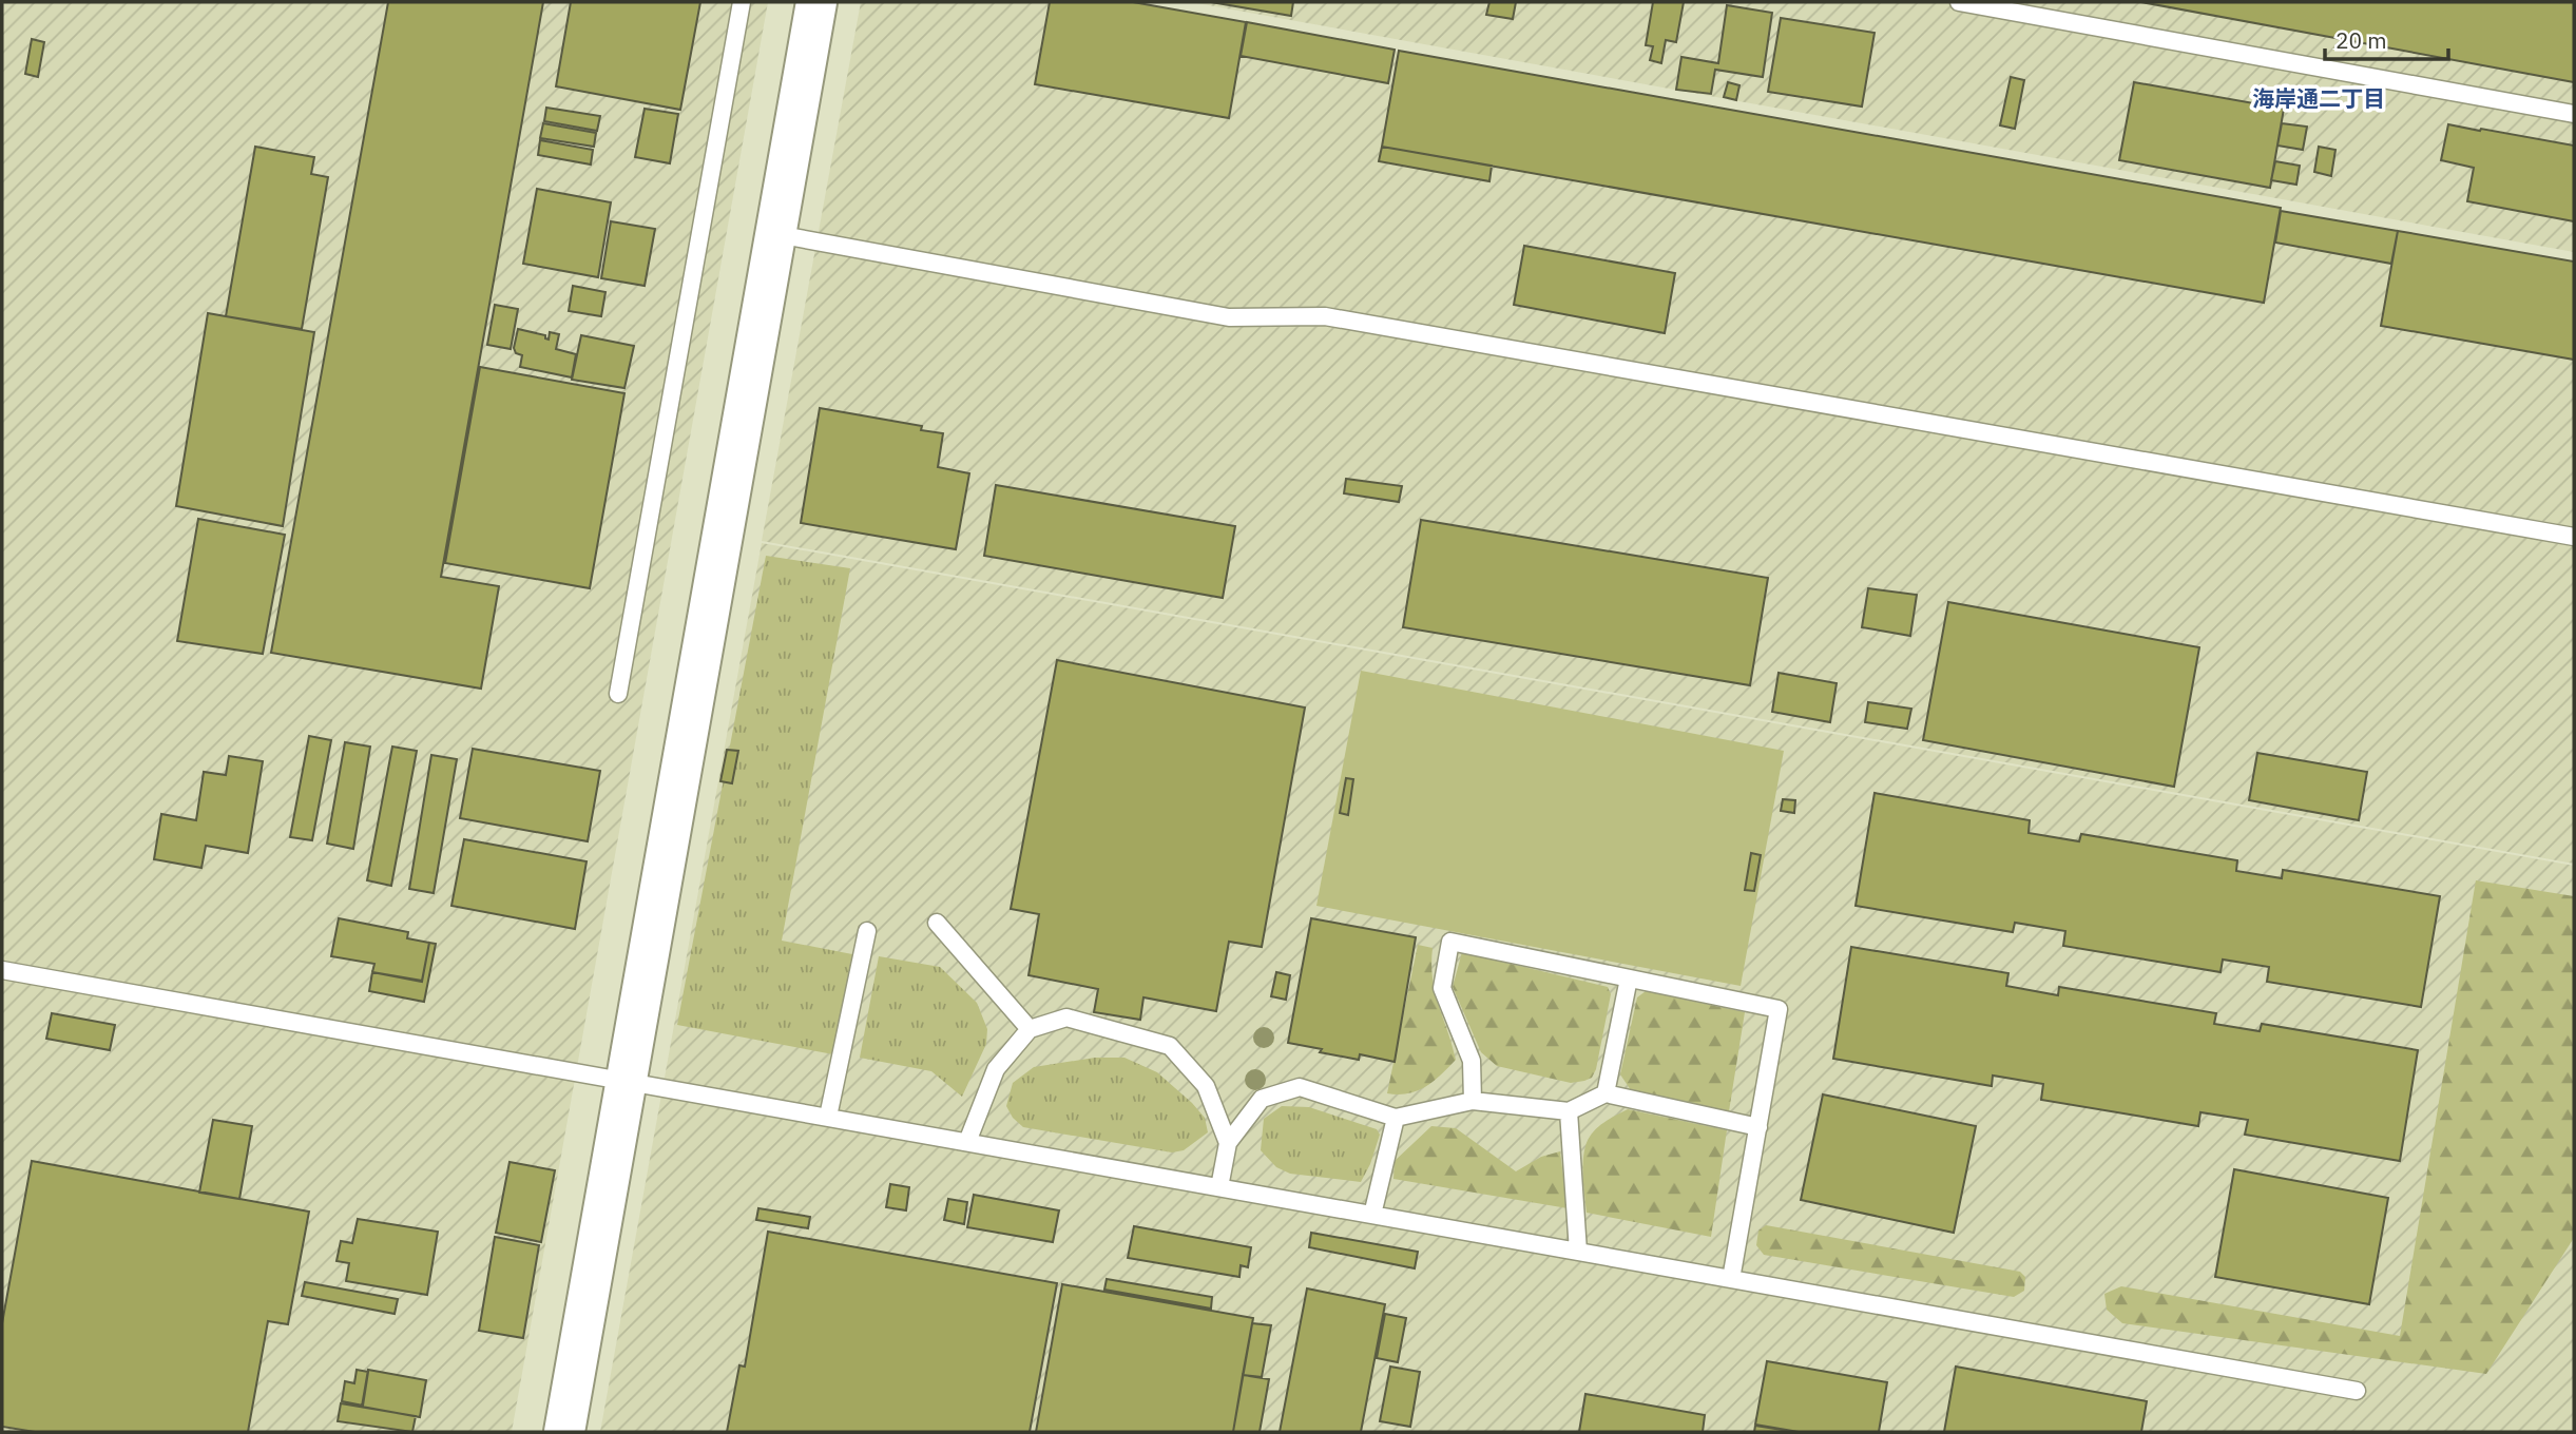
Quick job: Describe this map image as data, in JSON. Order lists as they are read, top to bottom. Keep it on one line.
{"districts":["海岸通二丁目"],"scale_bar":"20 m"}
